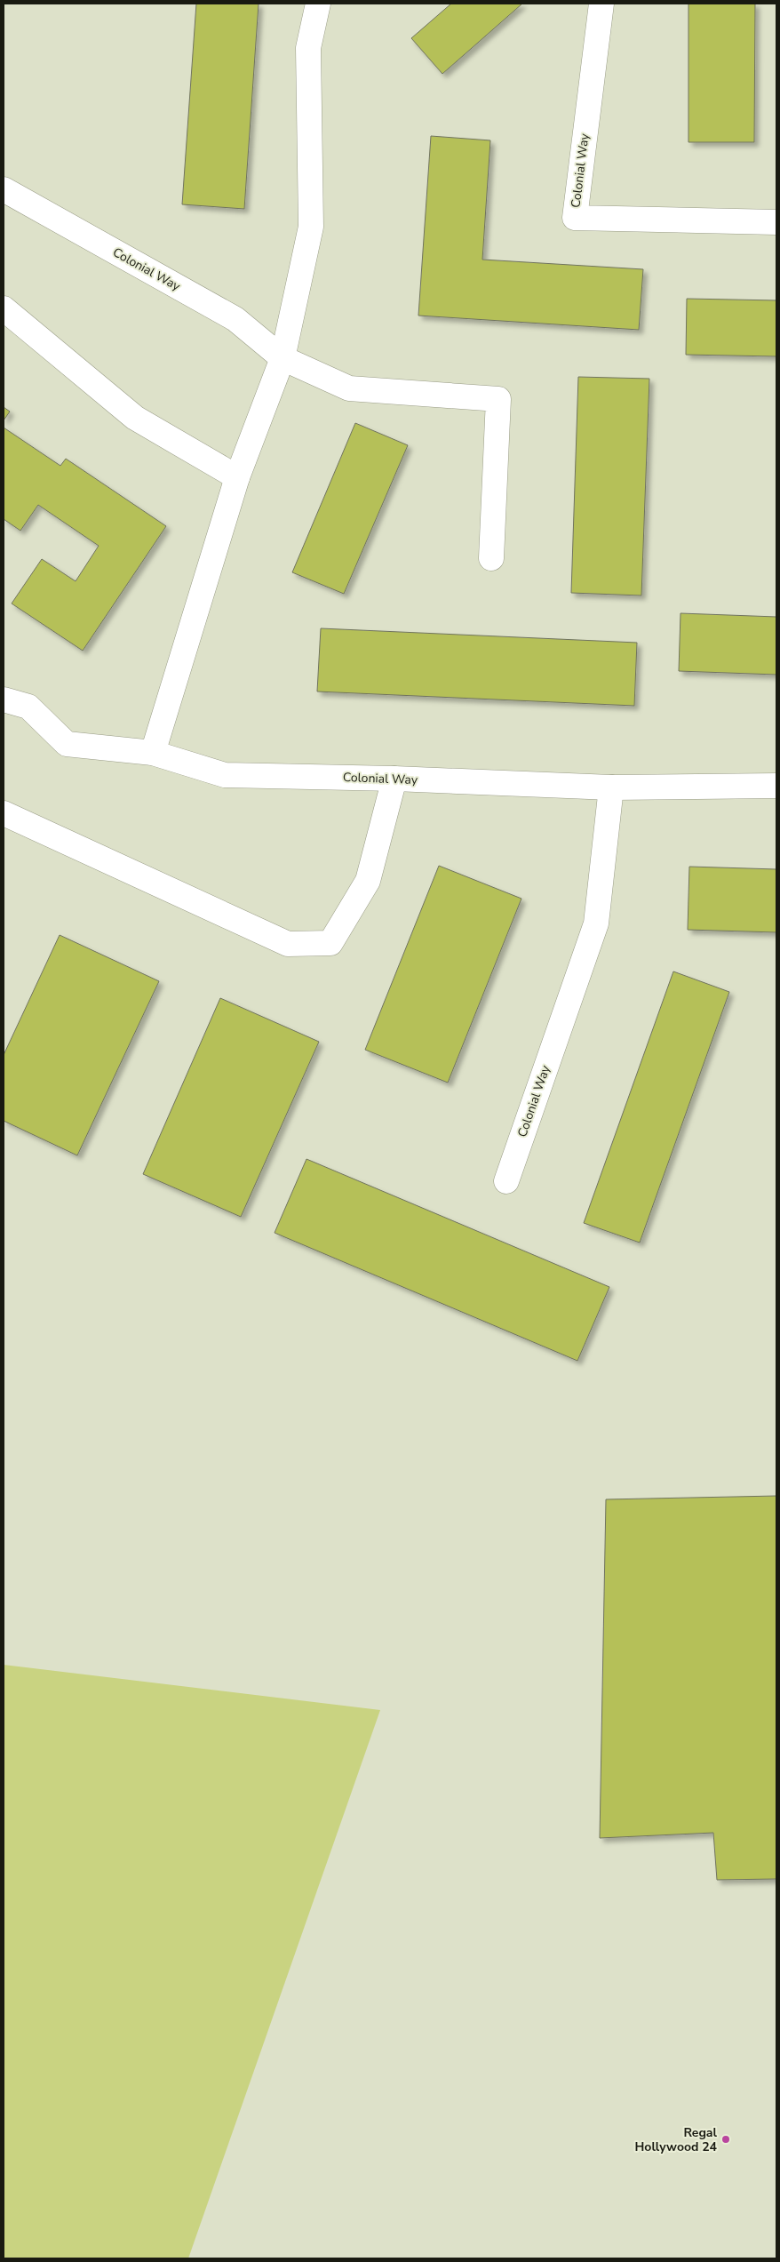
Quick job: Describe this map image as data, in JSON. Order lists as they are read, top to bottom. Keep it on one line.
{"streets":{"street":["Colonial Way"]},"places":["Regal Hollywood 24"]}
